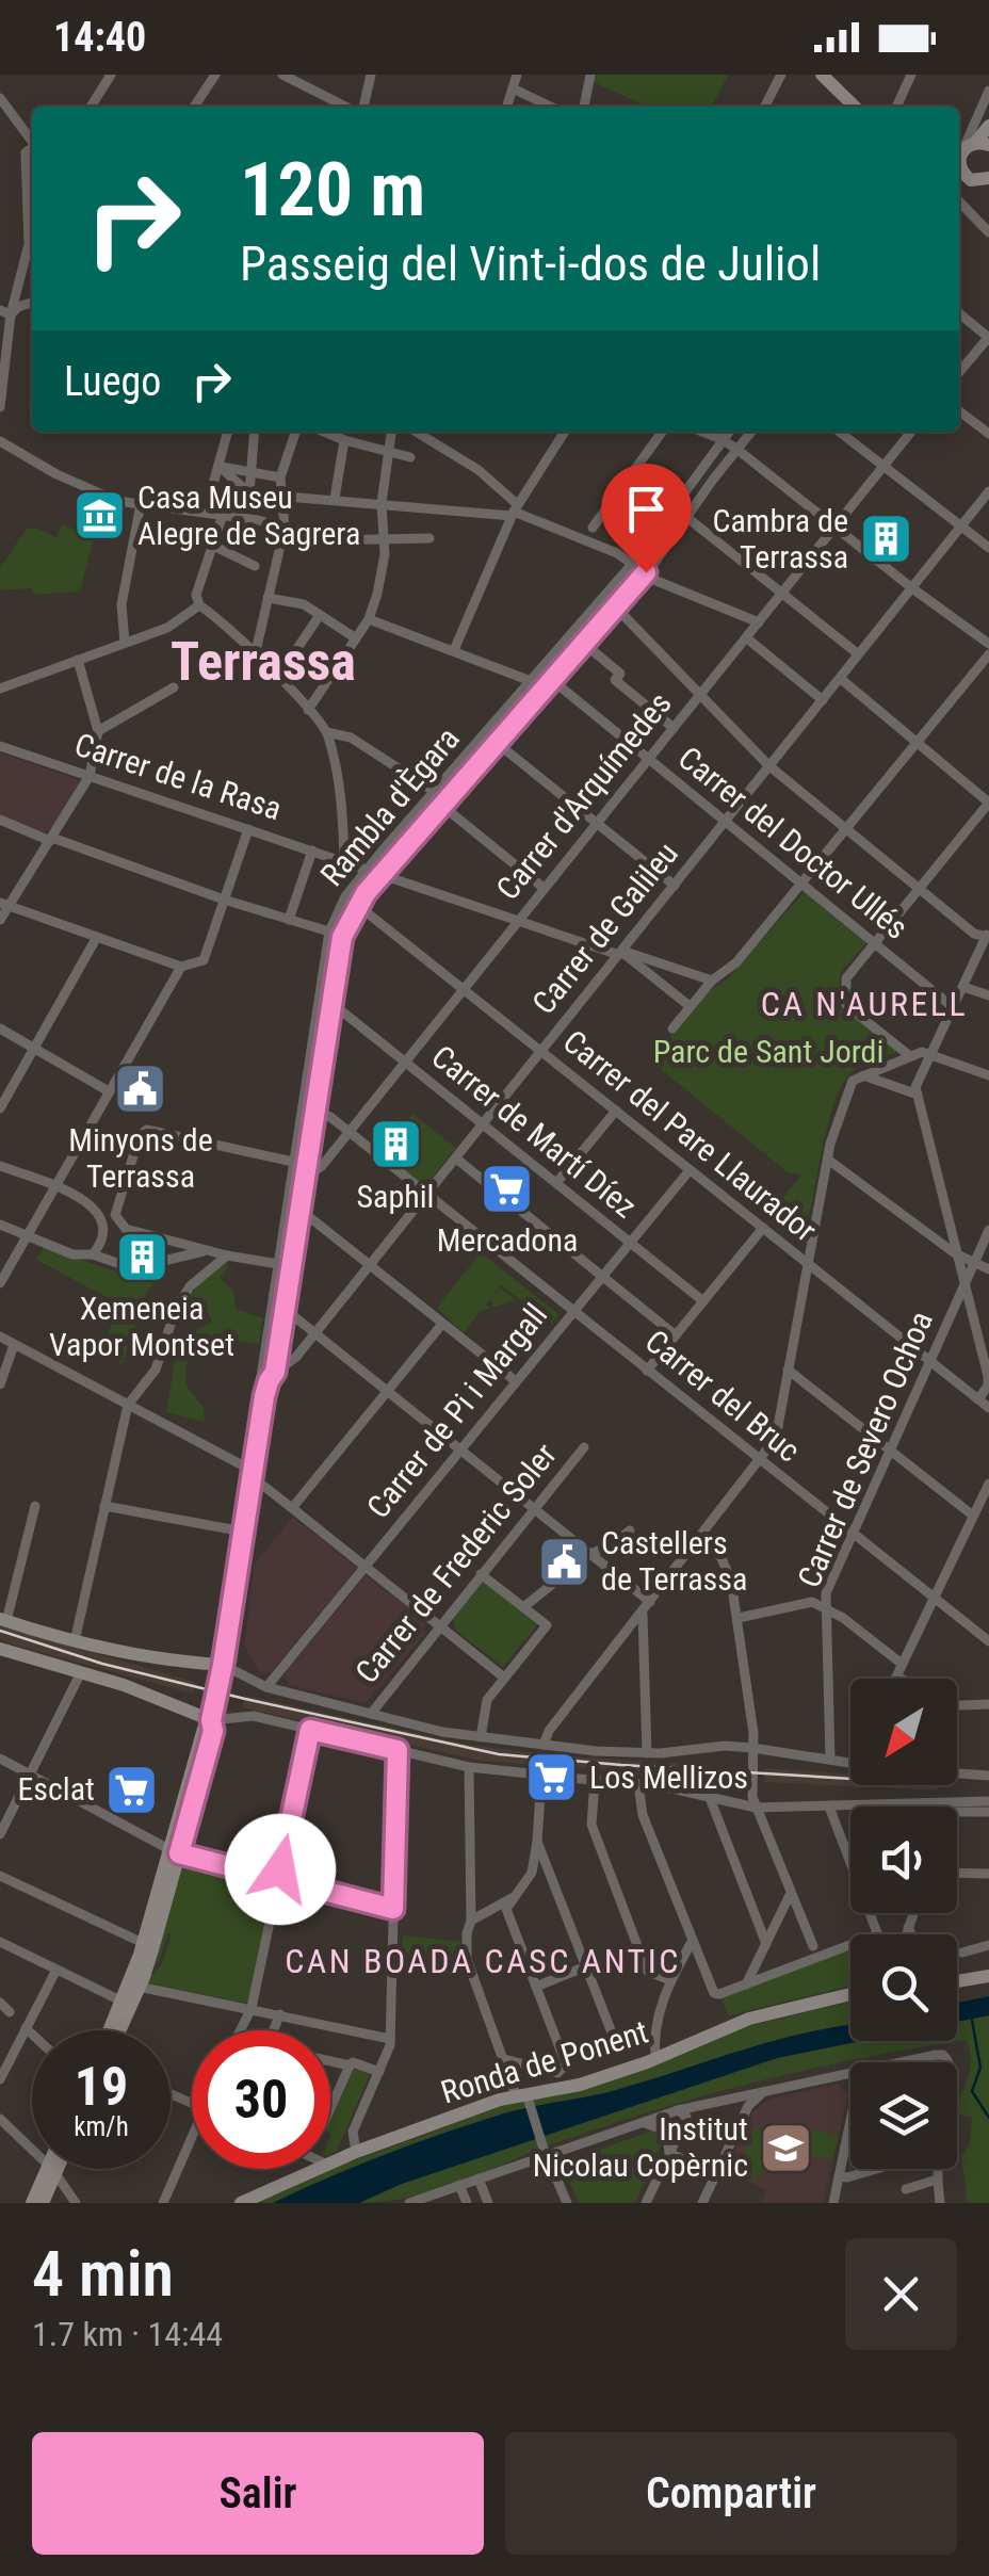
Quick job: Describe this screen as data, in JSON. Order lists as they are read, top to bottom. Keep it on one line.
{"streets":{"street":["Carrer de la Rasa","Carrer d'Arquímedes","Rambla d'Ègara","Carrer del Doctor Ullés","Carrer de Galileu","Carrer de Martí Díez","Carrer del Pare Llaurador","Carrer del Bruc","Carrer de Pi i Margall","Carrer de Severo Ochoa","Carrer de Frederic Soler","Ronda de Ponent"]},"crossings":[["Carrer de la Rasa","Rambla d'Ègara"],["Carrer d'Arquímedes","Rambla d'Ègara"],["Carrer d'Arquímedes","Carrer del Doctor Ullés"],["Carrer d'Arquímedes","Carrer de Martí Díez"],["Carrer d'Arquímedes","Carrer del Pare Llaurador"],["Carrer d'Arquímedes","Carrer del Bruc"],["Rambla d'Ègara","Carrer del Doctor Ullés"],["Rambla d'Ègara","Carrer de Galileu"],["Rambla d'Ègara","Carrer de Martí Díez"],["Rambla d'Ègara","Carrer del Pare Llaurador"],["Rambla d'Ègara","Carrer del Bruc"],["Carrer del Doctor Ullés","Carrer de Galileu"],["Carrer de Galileu","Carrer de Martí Díez"],["Carrer de Galileu","Carrer del Pare Llaurador"],["Carrer de Galileu","Carrer del Bruc"],["Carrer de Martí Díez","Carrer de Pi i Margall"],["Carrer del Pare Llaurador","Carrer de Pi i Margall"],["Carrer del Pare Llaurador","Carrer de Severo Ochoa"],["Carrer del Bruc","Carrer de Pi i Margall"],["Carrer del Bruc","Carrer de Severo Ochoa"]],"districts":["Terrassa","CA N'AURELL","CAN BOADA CASC ANTIC"],"parks":["Parc de Sant Jordi"],"places":{"museum":["Casa Museu Alegre de Sagrera"],"building":["Cambra de Terrassa","Saphil","Xemeneia Vapor Montset"],"public building":["Minyons de Terrassa","Castellers de Terrassa"],"supermarket":["Mercadona","Los Mellizos","Esclat"],"school or university":["Institut Nicolau Copèrnic"]},"north":"bottom left","page":{"status":"14:40","turn":["120 m","Passeig del Vint-i-dos de Juliol"],"then":"Luego","speed":"19 km/h","limit":"30","heading":["4 min","1.7 km · 14:44"],"buttons":["Salir","Compartir"]}}
